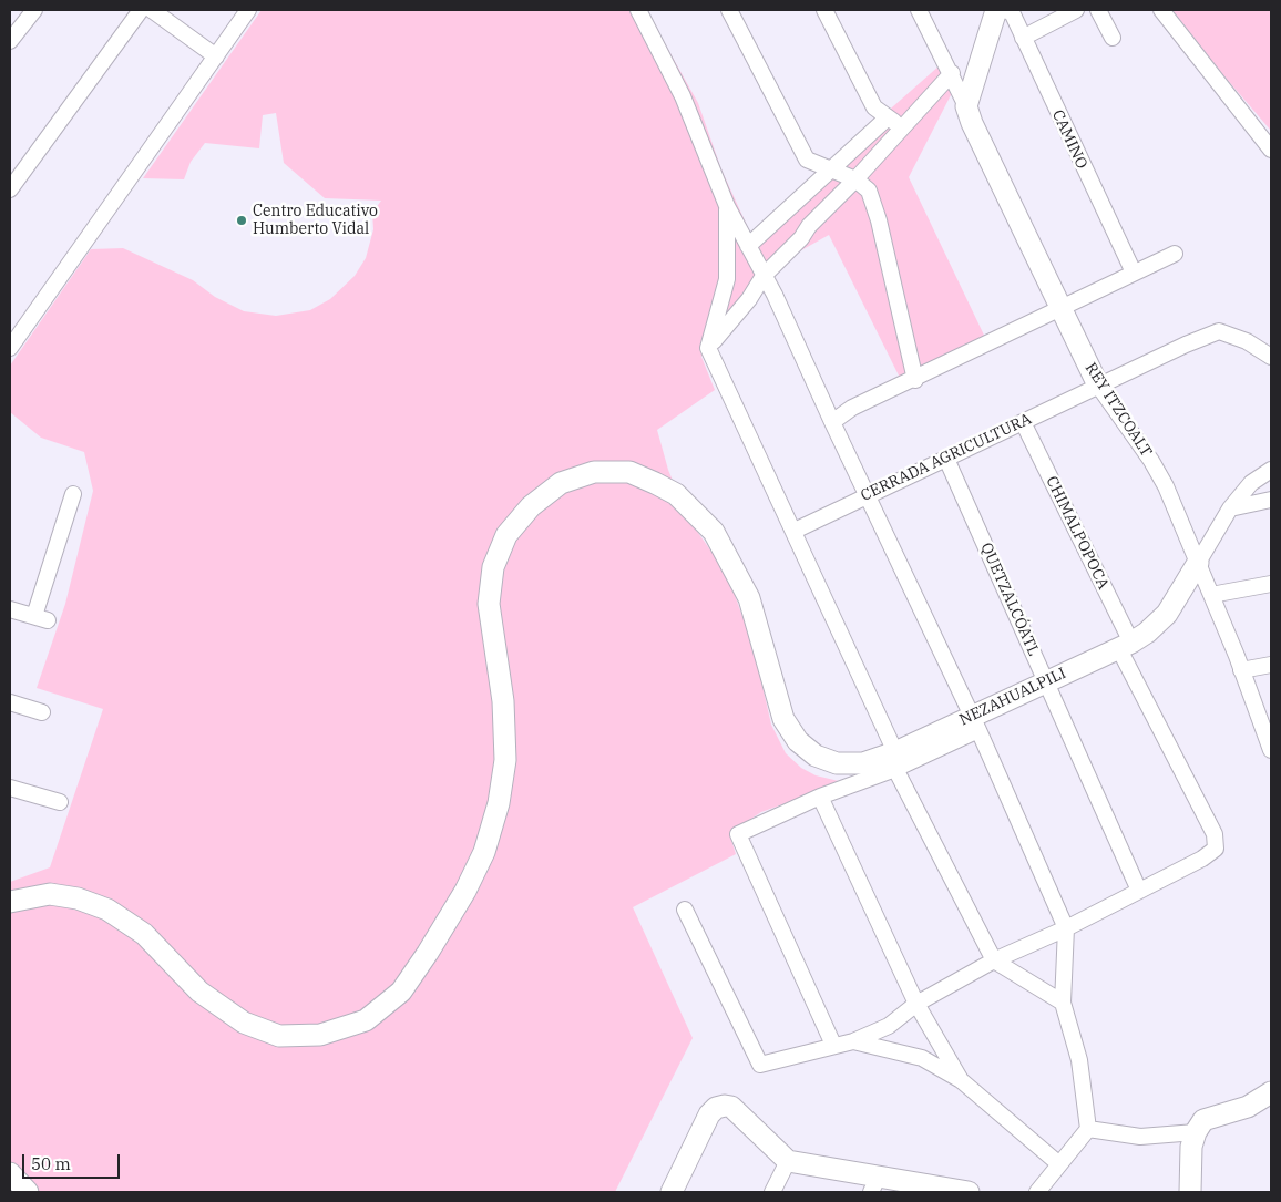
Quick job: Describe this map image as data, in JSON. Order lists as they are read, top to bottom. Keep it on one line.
{"streets":{"street":["CAMINO","REY ITZCOALT","CERRADA AGRICULTURA","CHIMALPOPOCA","QUETZALCÓATL","NEZAHUALPILI"]},"crossings":[["REY ITZCOALT","CERRADA AGRICULTURA"],["REY ITZCOALT","NEZAHUALPILI"],["CERRADA AGRICULTURA","CHIMALPOPOCA"],["CERRADA AGRICULTURA","QUETZALCÓATL"],["CHIMALPOPOCA","QUETZALCÓATL"],["CHIMALPOPOCA","NEZAHUALPILI"],["QUETZALCÓATL","NEZAHUALPILI"]],"places":["Centro Educativo Humberto Vidal"],"scale_bar":"50 m"}
